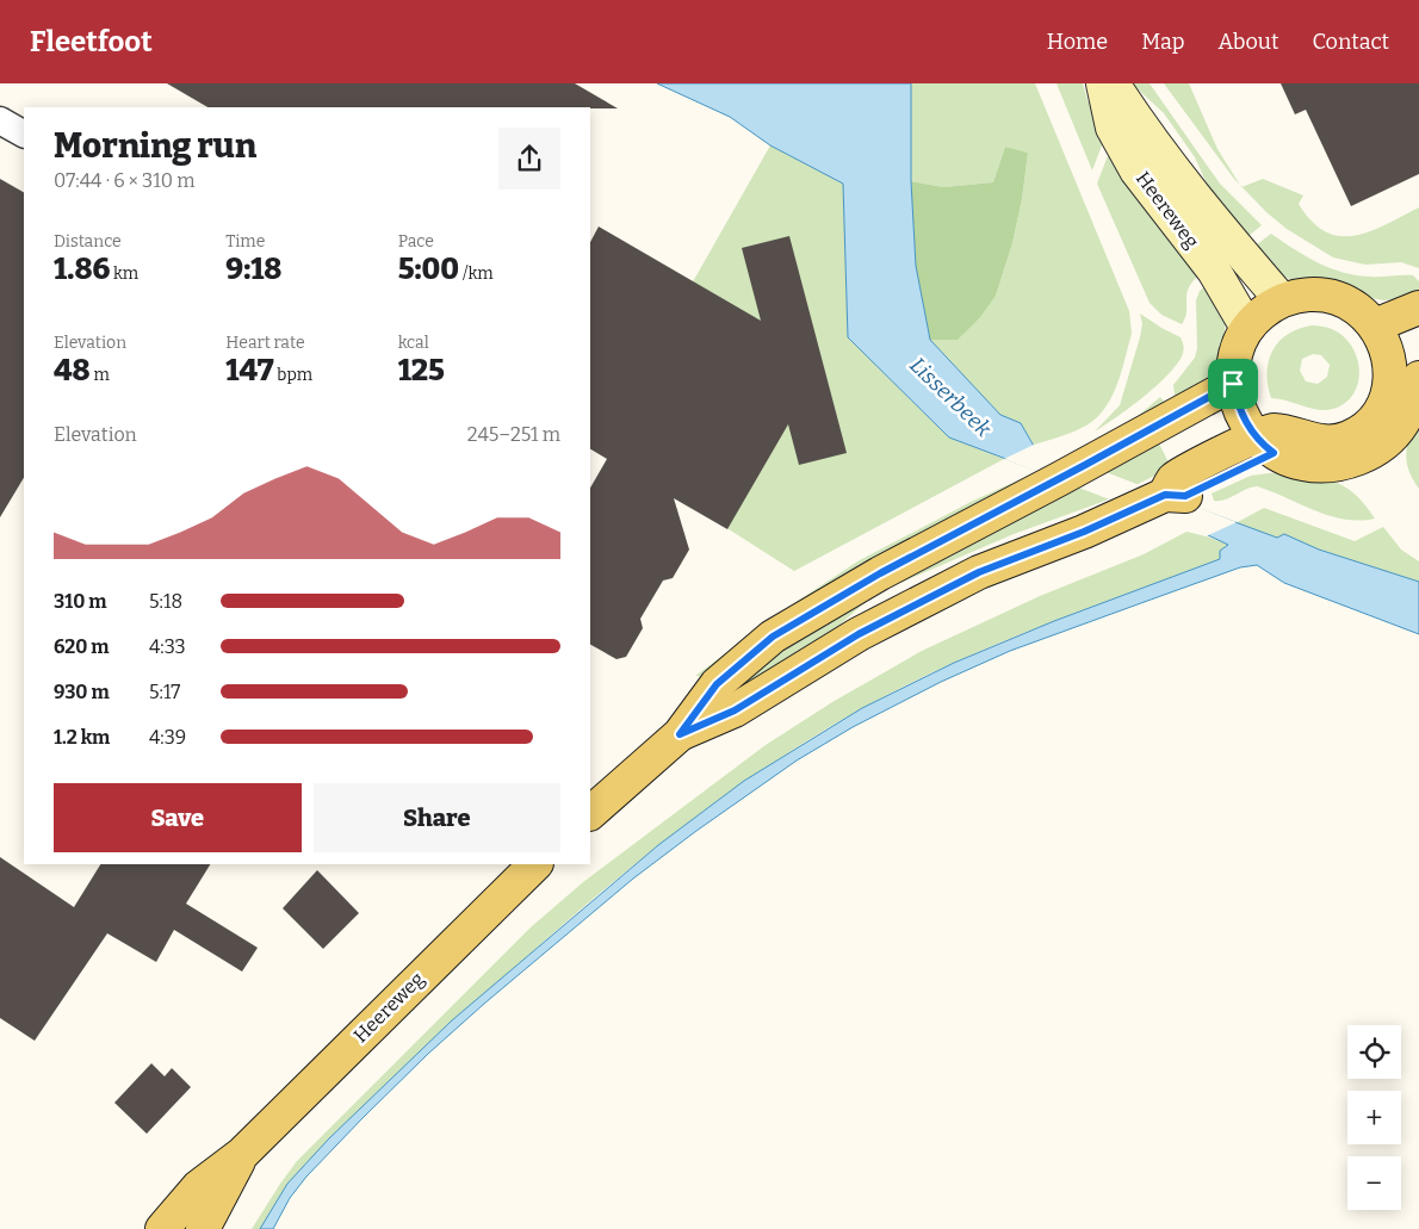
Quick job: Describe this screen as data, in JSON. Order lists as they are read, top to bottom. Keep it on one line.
{"streets":{"main road":["Heereweg"]},"water":["Lisserbeek"],"page":{"header":"Fleetfoot","nav":["Home","Map","About","Contact"],"heading":["Morning run","07:44 · 6 × 310 m"],"stats":[["Distance","1.86 km"],["Time","9:18"],["Pace","5:00 /km"],["Elevation","48 m"],["Heart rate","147 bpm"],["kcal","125"]],"chart":["Elevation","245–251 m"],"list":[{"name":"310 m","note":"5:18"},{"name":"620 m","note":"4:33"},{"name":"930 m","note":"5:17"},{"name":"1.2 km","note":"4:39"}],"buttons":["Save","Share"],"map_buttons":["+","−"]}}
